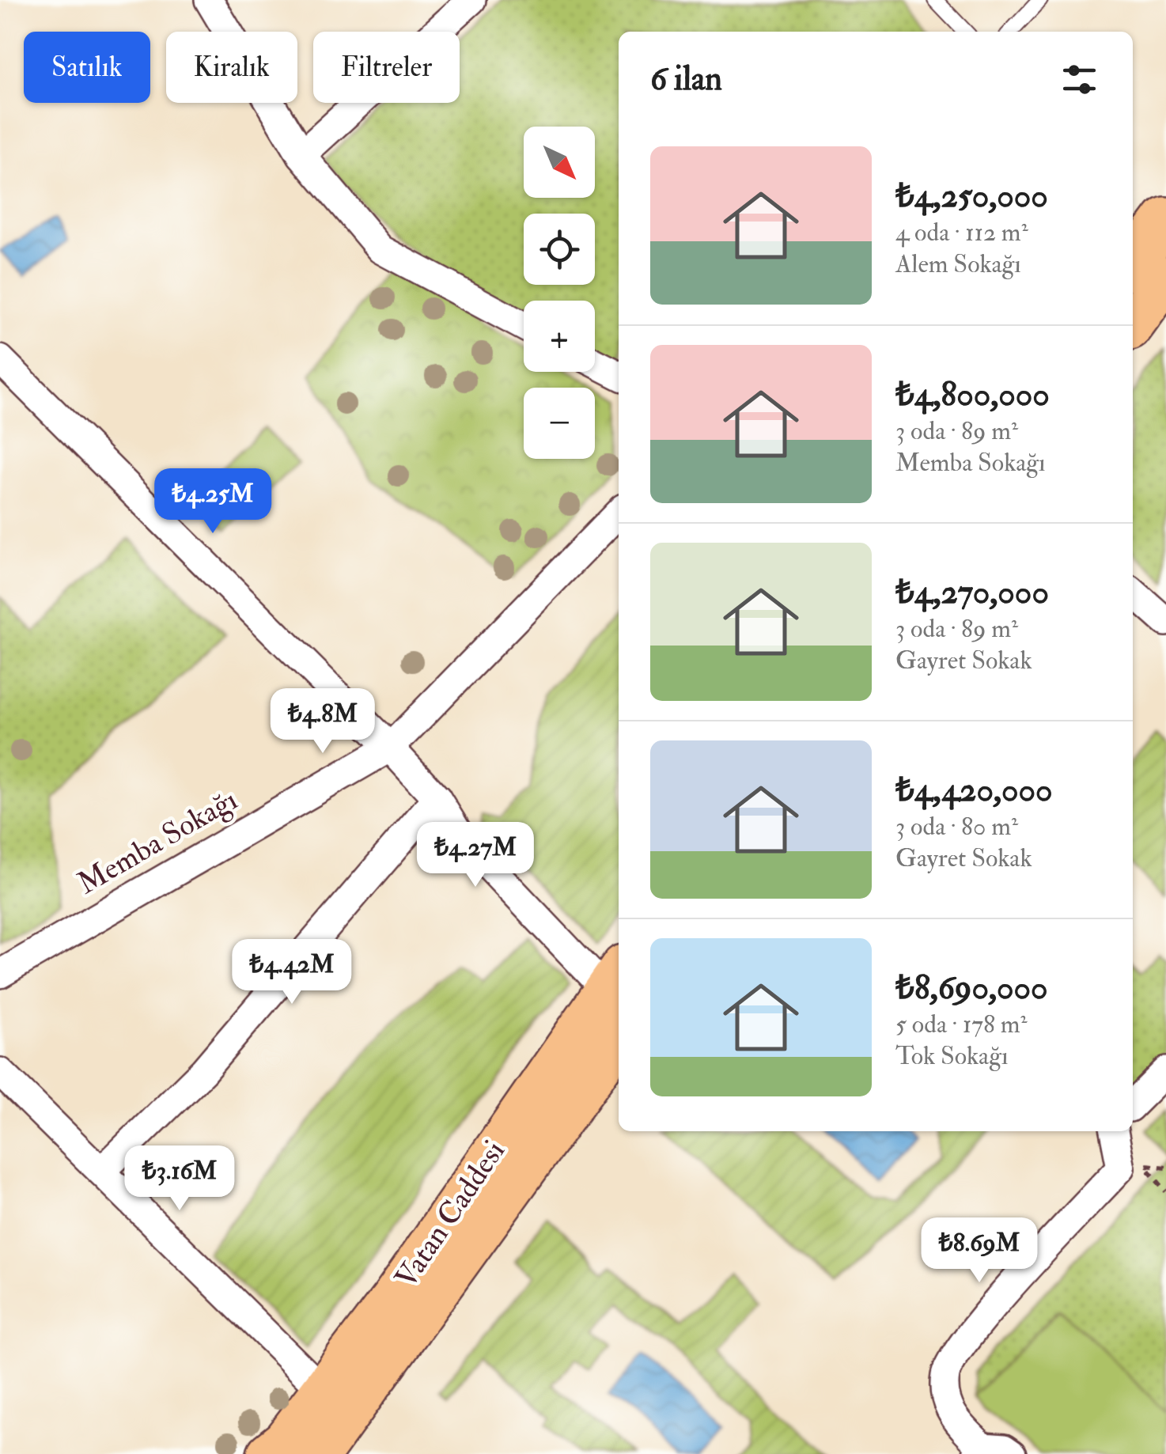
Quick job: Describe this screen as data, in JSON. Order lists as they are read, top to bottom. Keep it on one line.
{"streets":{"main road":["Vatan Caddesi"],"street":["Memba Sokağı"]},"north":"bottom right","page":{"chip":["Satılık","Kiralık","Filtreler"],"heading":"6 ilan","map_buttons":["+","−"],"list":[{"name":"₺4,250,000","note":"4 oda · 112 m² · Alem Sokağı"},{"name":"₺4,800,000","note":"3 oda · 89 m² · Memba Sokağı"},{"name":"₺4,270,000","note":"3 oda · 89 m² · Gayret Sokak"},{"name":"₺4,420,000","note":"3 oda · 80 m² · Gayret Sokak"},{"name":"₺8,690,000","note":"5 oda · 178 m² · Tok Sokağı"}],"price":["₺4.25M","₺4.8M","₺4.27M","₺4.42M","₺3.16M","₺8.69M"]}}
